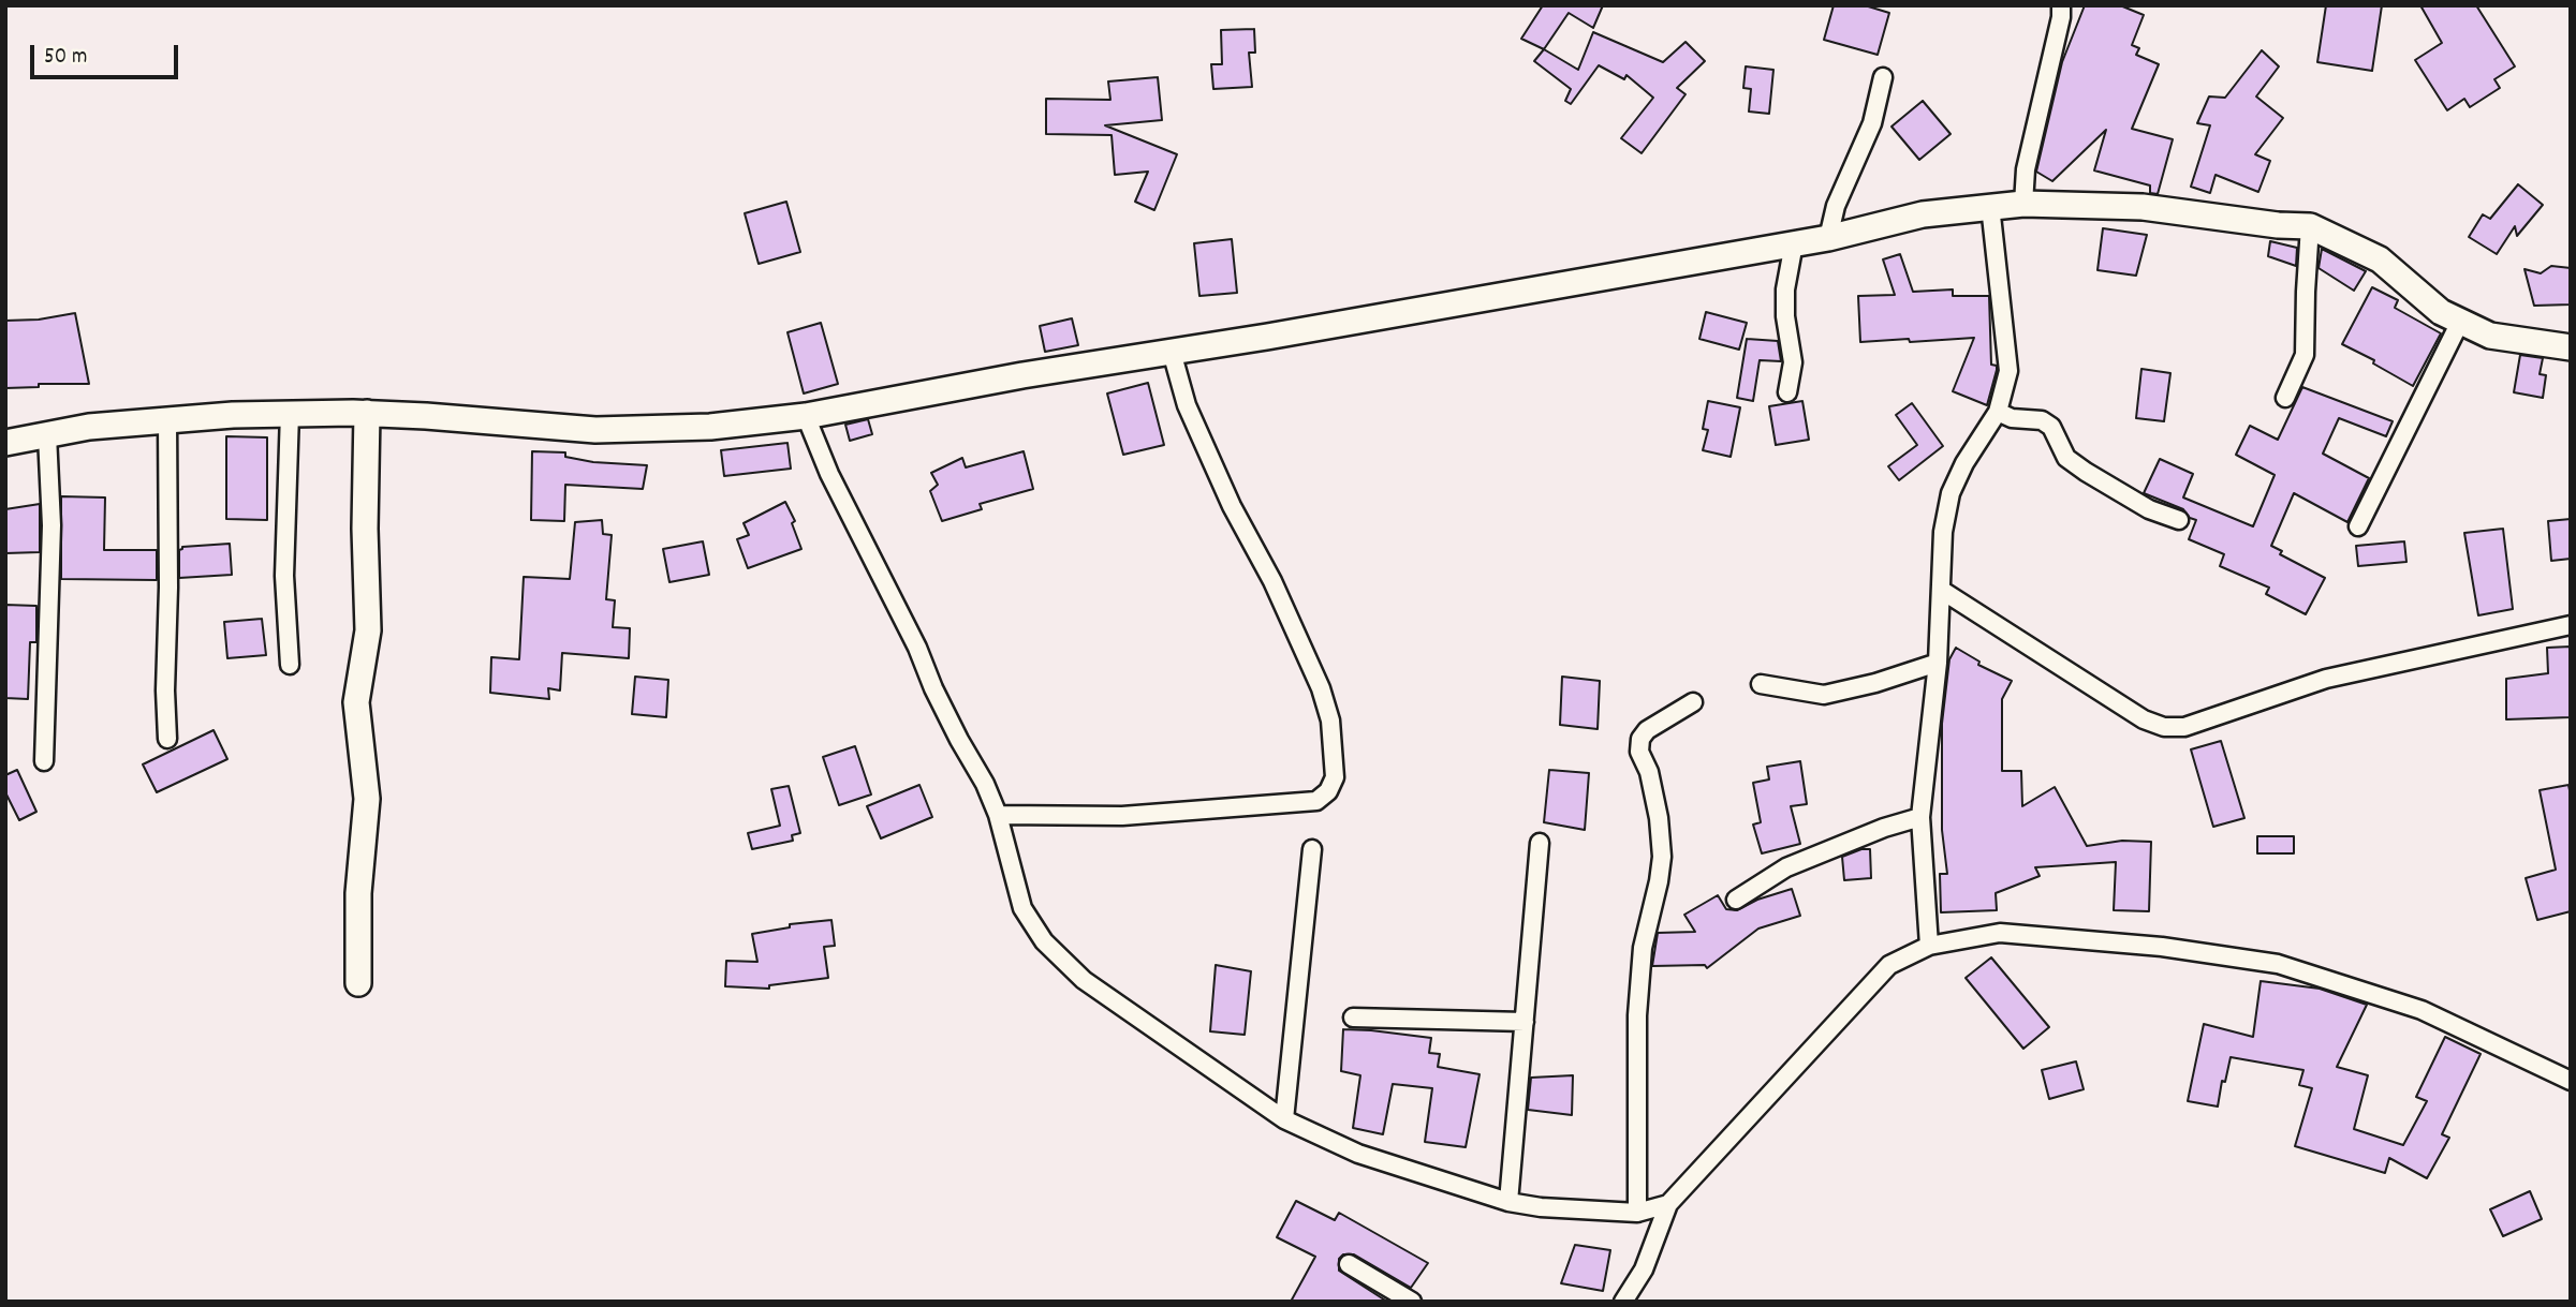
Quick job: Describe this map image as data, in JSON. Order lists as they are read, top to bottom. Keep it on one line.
{"scale_bar":"50 m"}
